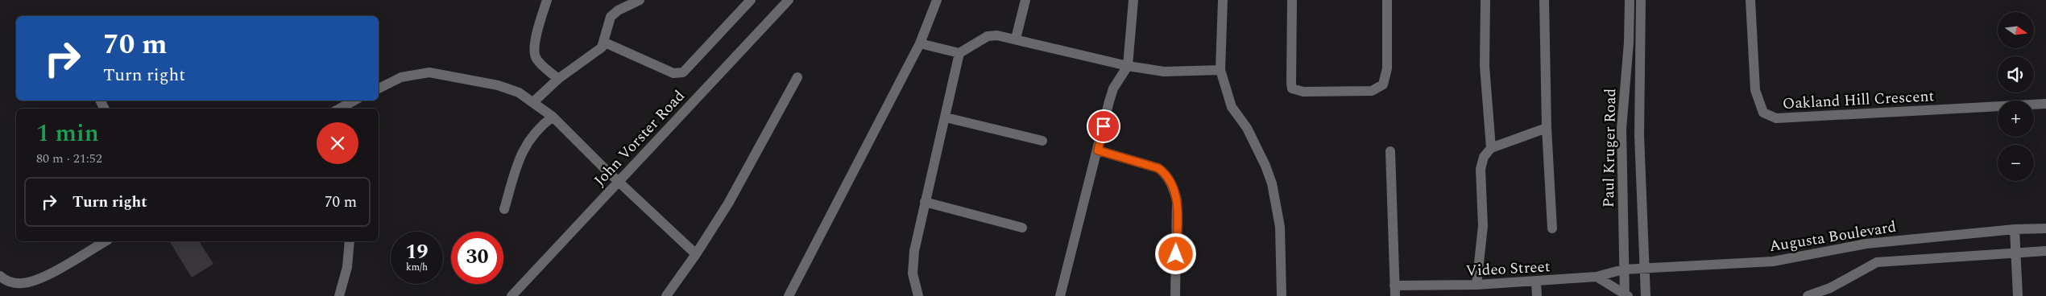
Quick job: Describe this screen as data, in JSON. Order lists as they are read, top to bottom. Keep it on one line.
{"streets":{"street":["Oakland Hill Crescent","John Vorster Road","Paul Kruger Road","Augusta Boulevard","Video Street"]},"crossings":[["Paul Kruger Road","Augusta Boulevard"],["Paul Kruger Road","Video Street"],["Augusta Boulevard","Video Street"]],"north":"right","page":{"map_buttons":["+","−"],"turn":["70 m","Turn right"],"heading":["1 min","80 m · 21:52"],"list":[{"name":"Turn right","value":"70 m"}],"speed":"19 km/h","limit":"30"}}
